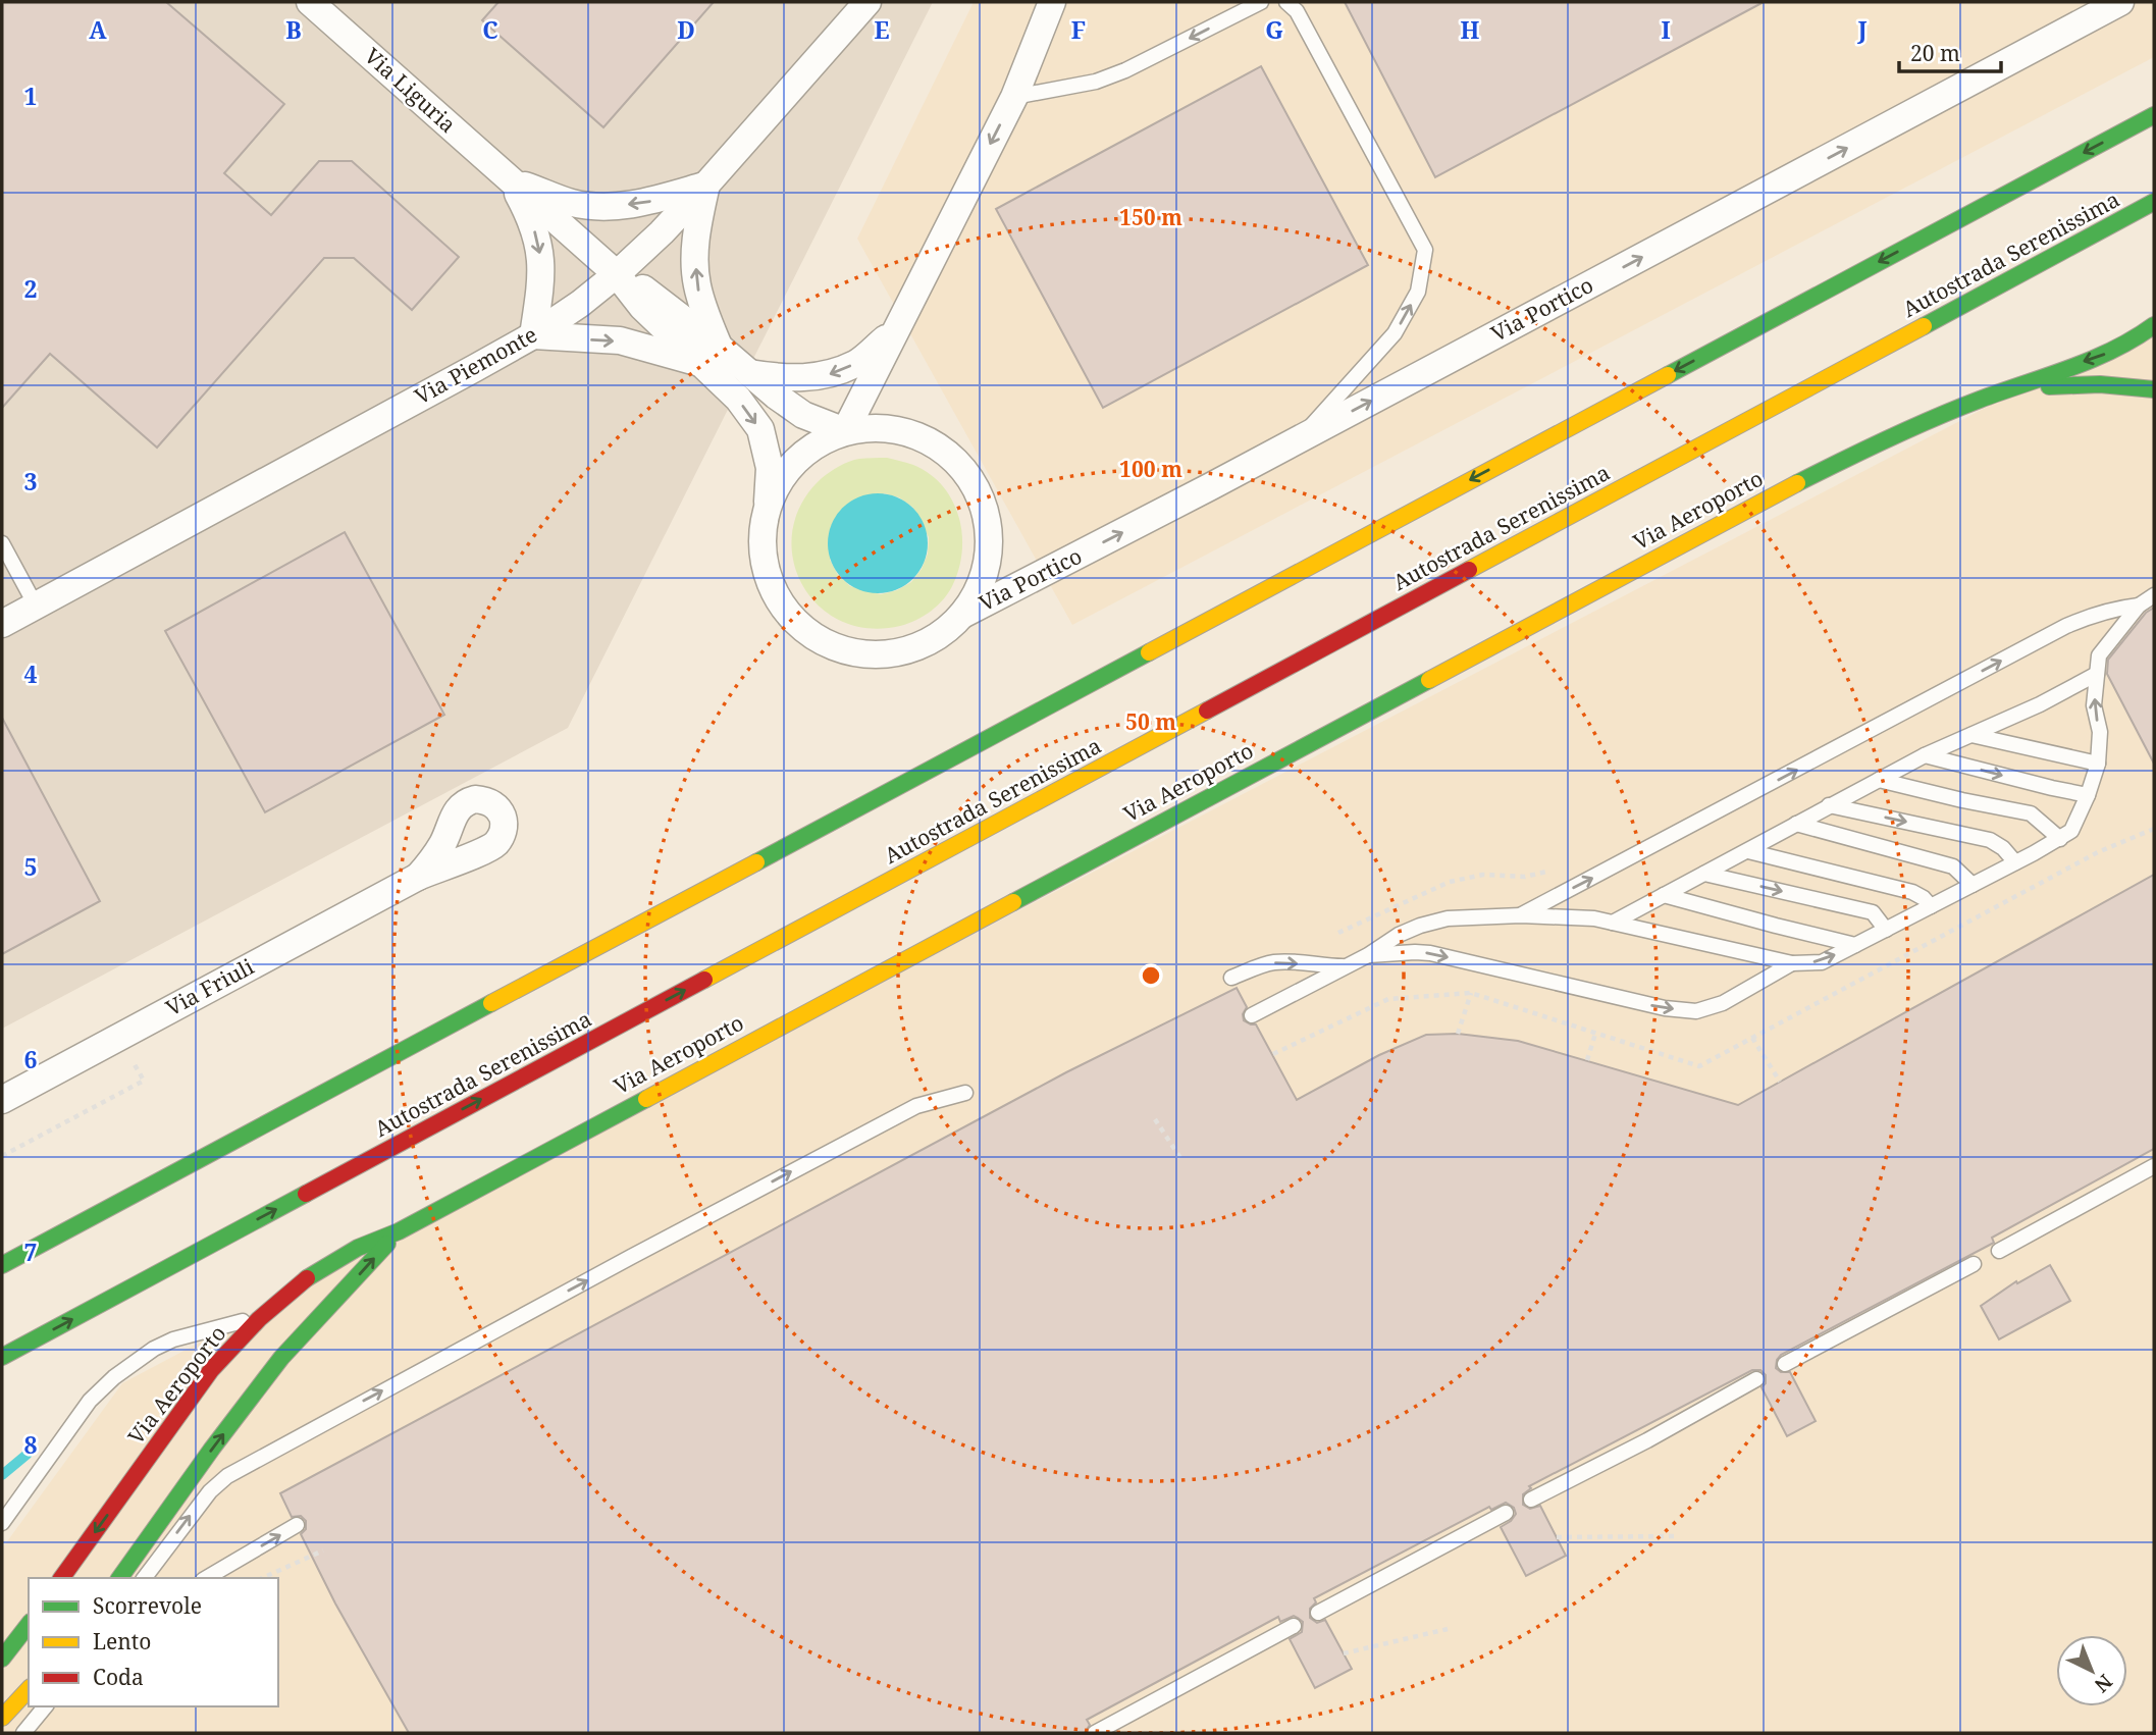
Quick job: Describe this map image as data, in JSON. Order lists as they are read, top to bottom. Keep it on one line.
{"streets":{"main road":["Autostrada Serenissima","Via Aeroporto"],"street":["Via Liguria","Via Portico","Via Piemonte","Via Friuli"]},"crossings":[["Via Liguria","Via Portico"],["Via Liguria","Via Piemonte"]],"one_way":["Via Portico"],"legend":["Scorrevole","Lento","Coda"],"scale_bar":"20 m","north":"bottom right","grid":{"columns":["A","B","C","D","E","F","G","H","I","J"],"rows":["1","2","3","4","5","6","7","8"]},"rings":["150 m","100 m","50 m"]}
